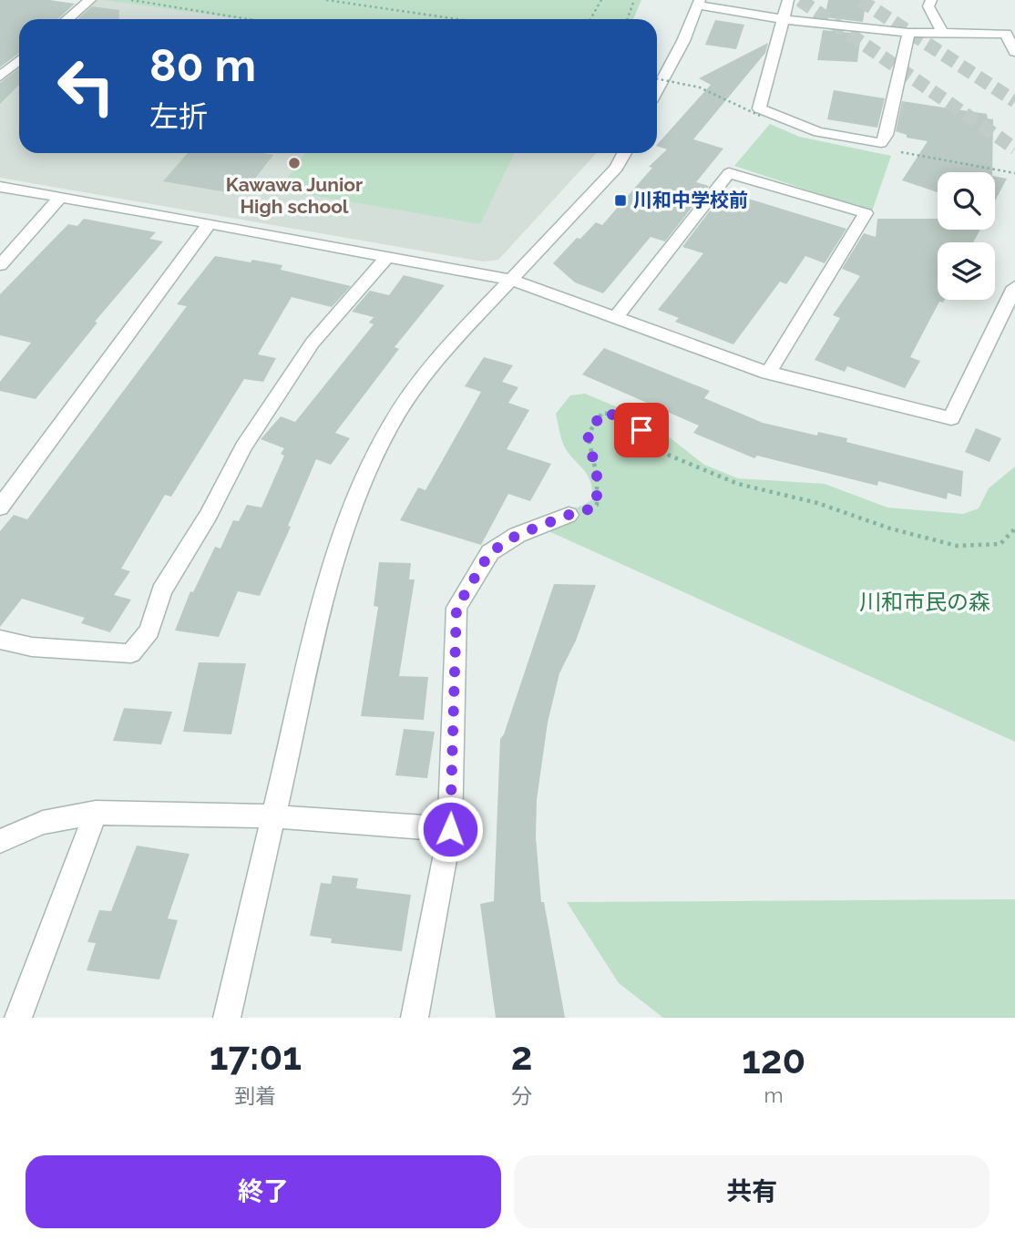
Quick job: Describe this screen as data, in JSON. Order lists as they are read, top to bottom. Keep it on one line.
{"parks":["川和市民の森"],"places":{"other":["Kawawa Junior High school"],"transit":["川和中学校前"]},"page":{"turn":["80 m","左折"],"eta":["17:01","到着","2","分","120","m"],"buttons":["終了","共有"]}}
